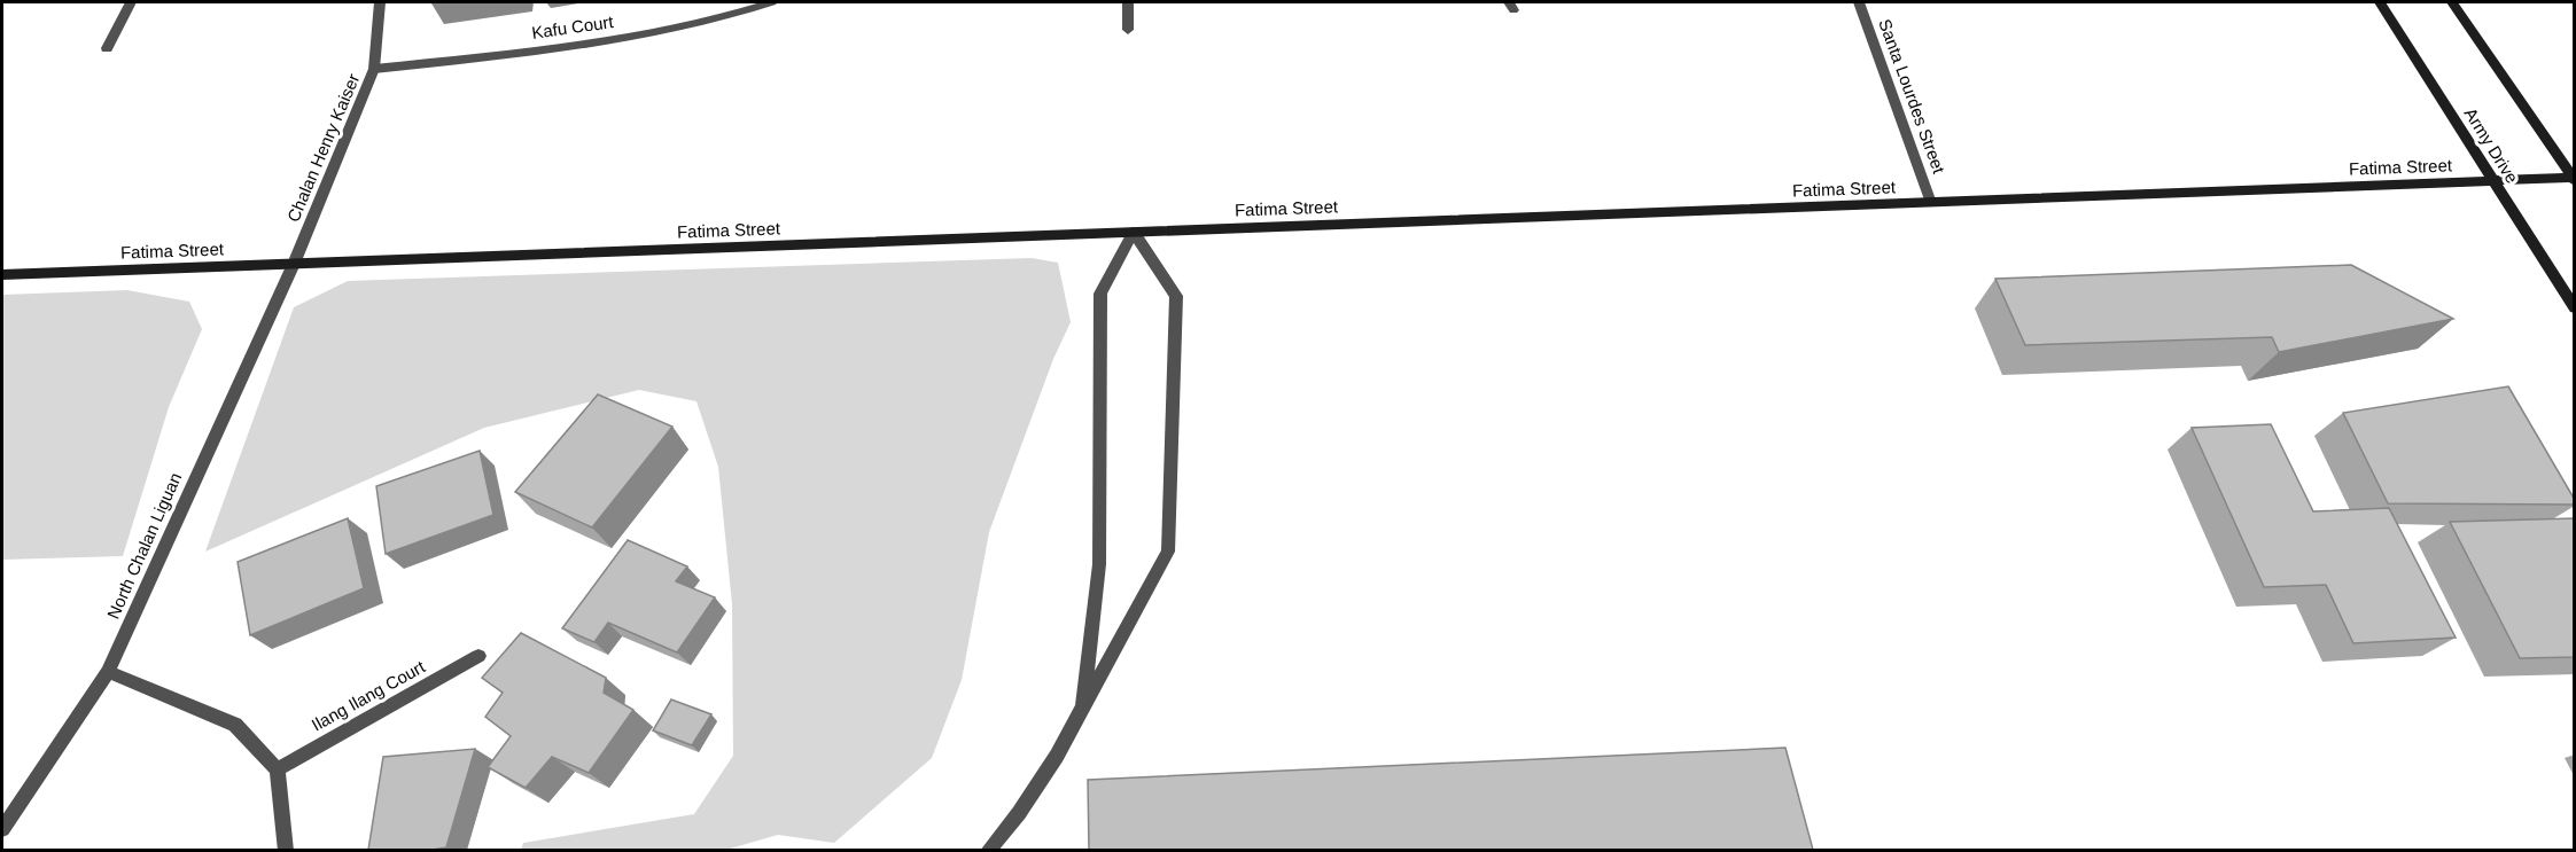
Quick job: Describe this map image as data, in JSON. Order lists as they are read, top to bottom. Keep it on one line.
{"streets":{"main road":["Army Drive","Fatima Street"],"street":["Kafu Court","Santa Lourdes Street","Chalan Henry Kaiser","North Chalan Liguan","Ilang Ilang Court"]},"crossings":[["Kafu Court","Chalan Henry Kaiser"],["Santa Lourdes Street","Fatima Street"],["Army Drive","Fatima Street"],["Chalan Henry Kaiser","Fatima Street"],["Chalan Henry Kaiser","North Chalan Liguan"],["Fatima Street","North Chalan Liguan"]]}
